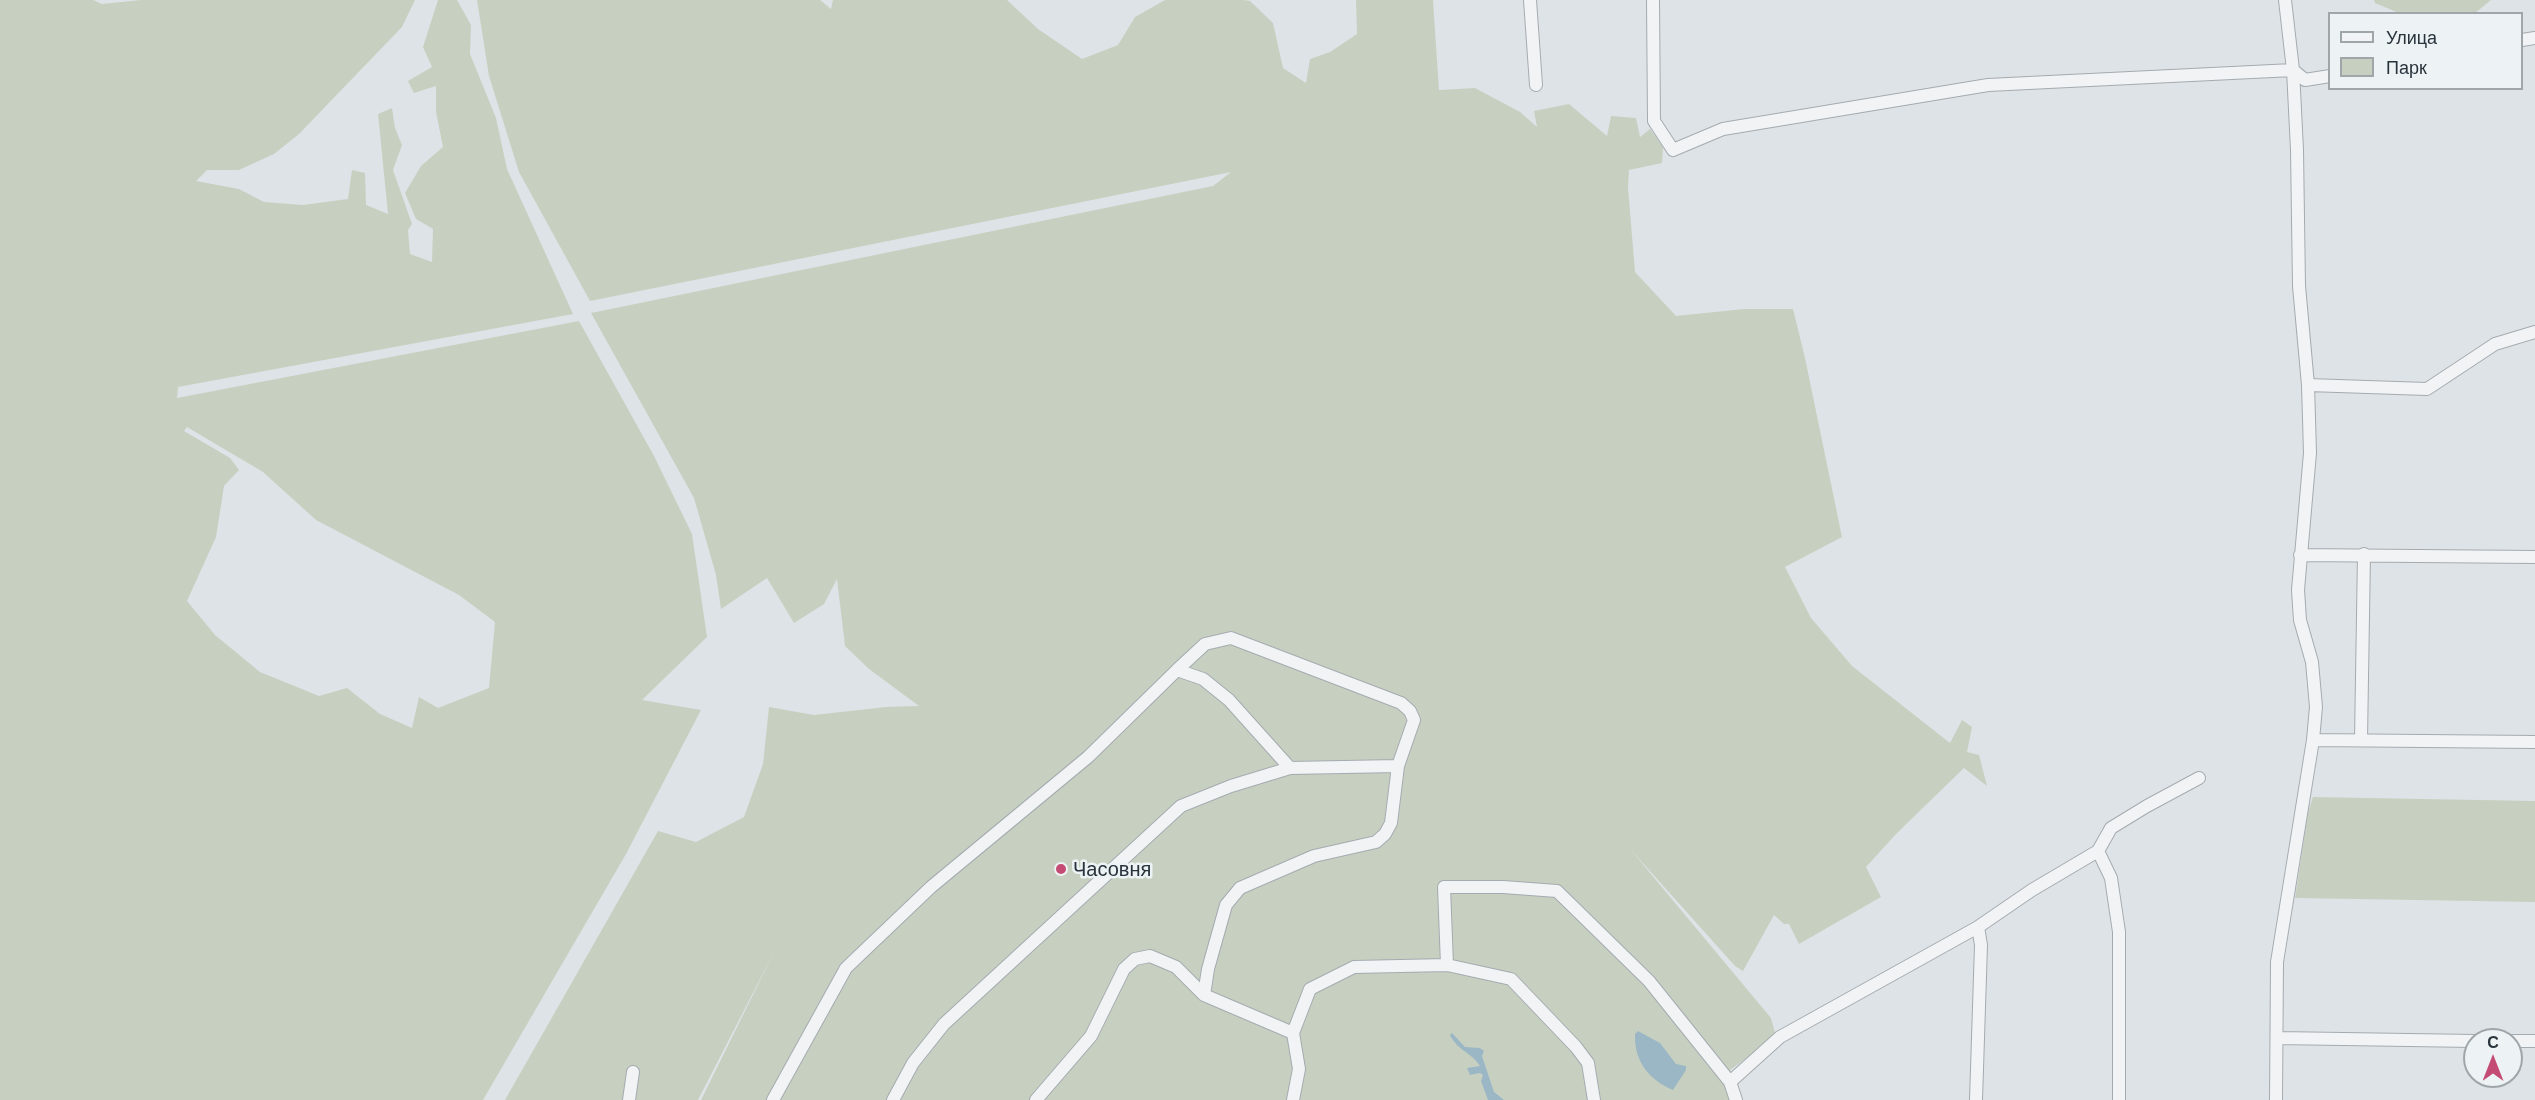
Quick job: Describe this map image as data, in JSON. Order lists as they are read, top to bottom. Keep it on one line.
{"places":["Часовня"],"legend":["Улица","Парк"],"north":"top"}
